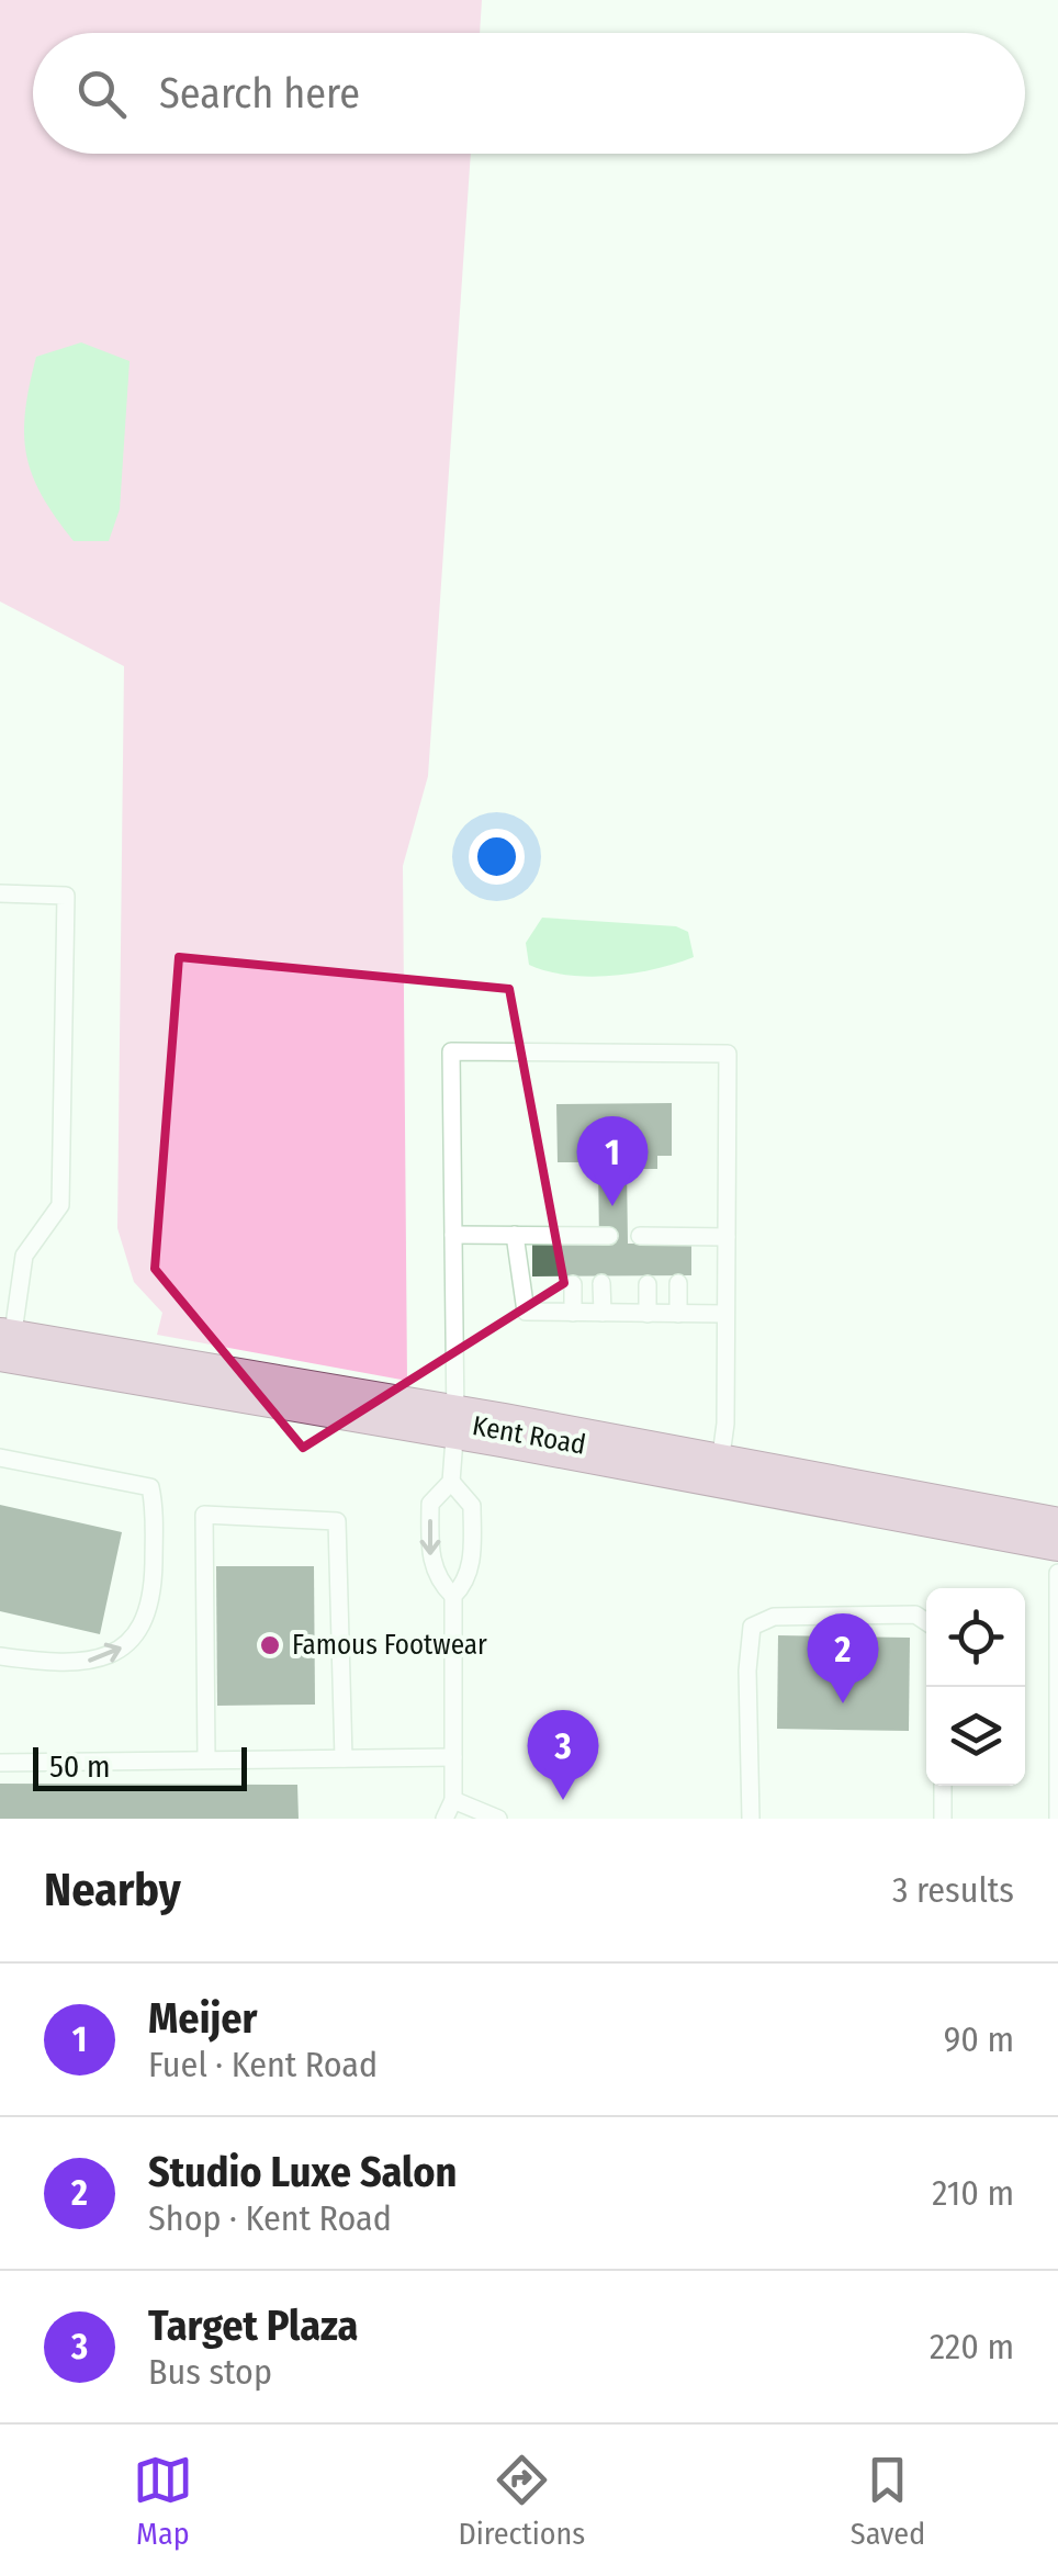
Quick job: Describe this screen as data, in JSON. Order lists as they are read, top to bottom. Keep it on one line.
{"streets":{"main road":["Kent Road"]},"places":["Famous Footwear"],"scale_bar":"50 m","page":{"search":"Search here","pins":["1","2","3"],"scale":"50 m","heading":["Nearby","3 results"],"list":[{"mark":"1","name":"Meijer","note":"Fuel · Kent Road","value":"90 m"},{"mark":"2","name":"Studio Luxe Salon","note":"Shop · Kent Road","value":"210 m"},{"mark":"3","name":"Target Plaza","note":"Bus stop","value":"220 m"}],"nav":["Map","Directions","Saved"]}}
